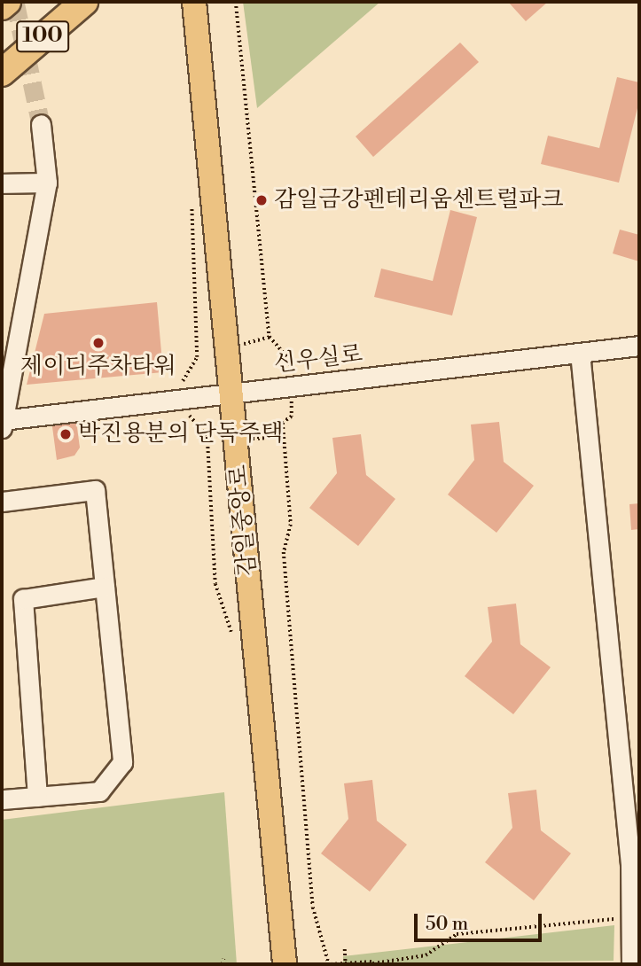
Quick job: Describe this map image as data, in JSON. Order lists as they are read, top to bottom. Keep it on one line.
{"streets":{"highway":["100"],"main road":["감일중앙로"],"street":["신우실로"]},"crossings":[["신우실로","감일중앙로"]],"places":["감일금강펜테리움센트럴파크","제이디주차타워","박진용분의 단독주택"],"scale_bar":"50 m"}
